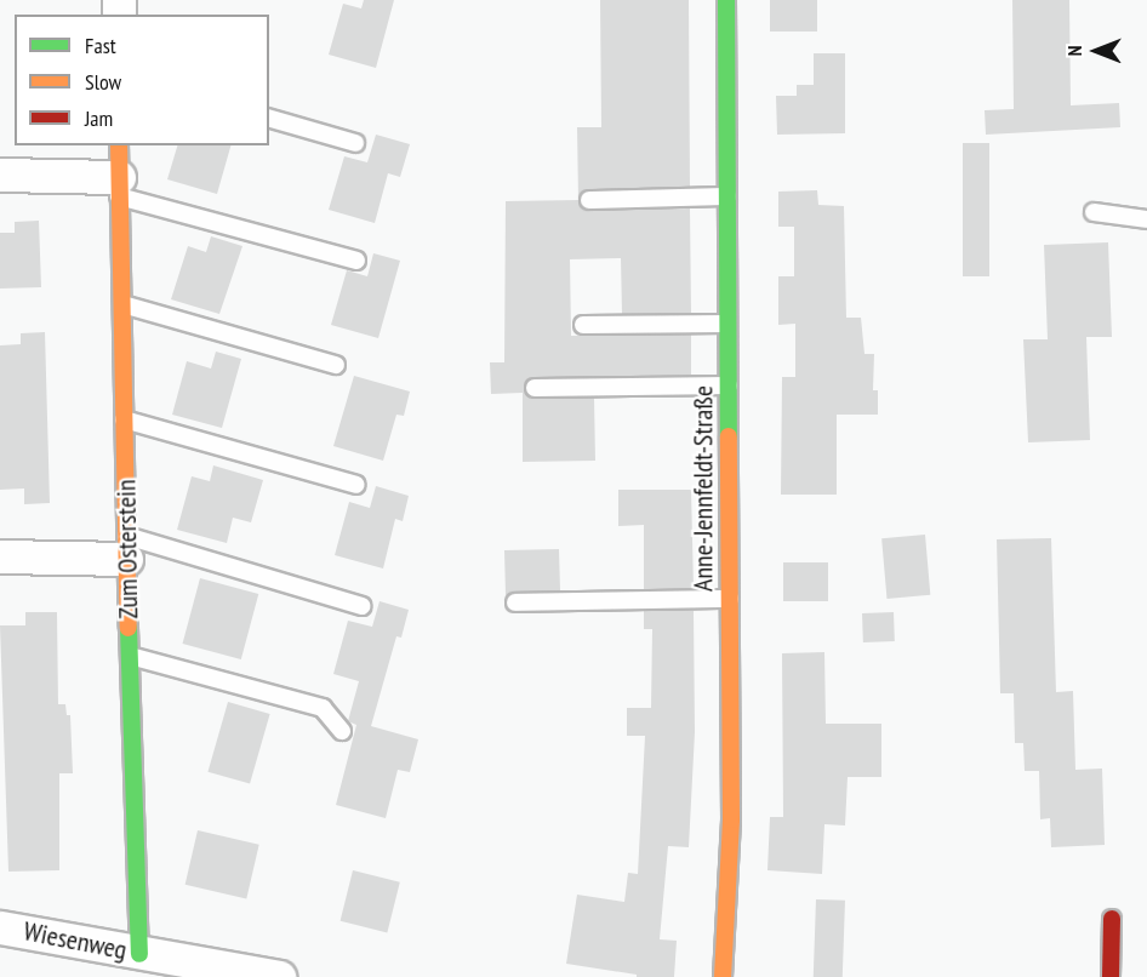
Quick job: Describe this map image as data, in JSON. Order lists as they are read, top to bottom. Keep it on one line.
{"streets":{"street":["Anne-Jennfeldt-Straße","Zum Osterstein","Wiesenweg"]},"crossings":[["Zum Osterstein","Wiesenweg"]],"legend":["Fast","Slow","Jam"],"north":"left"}
